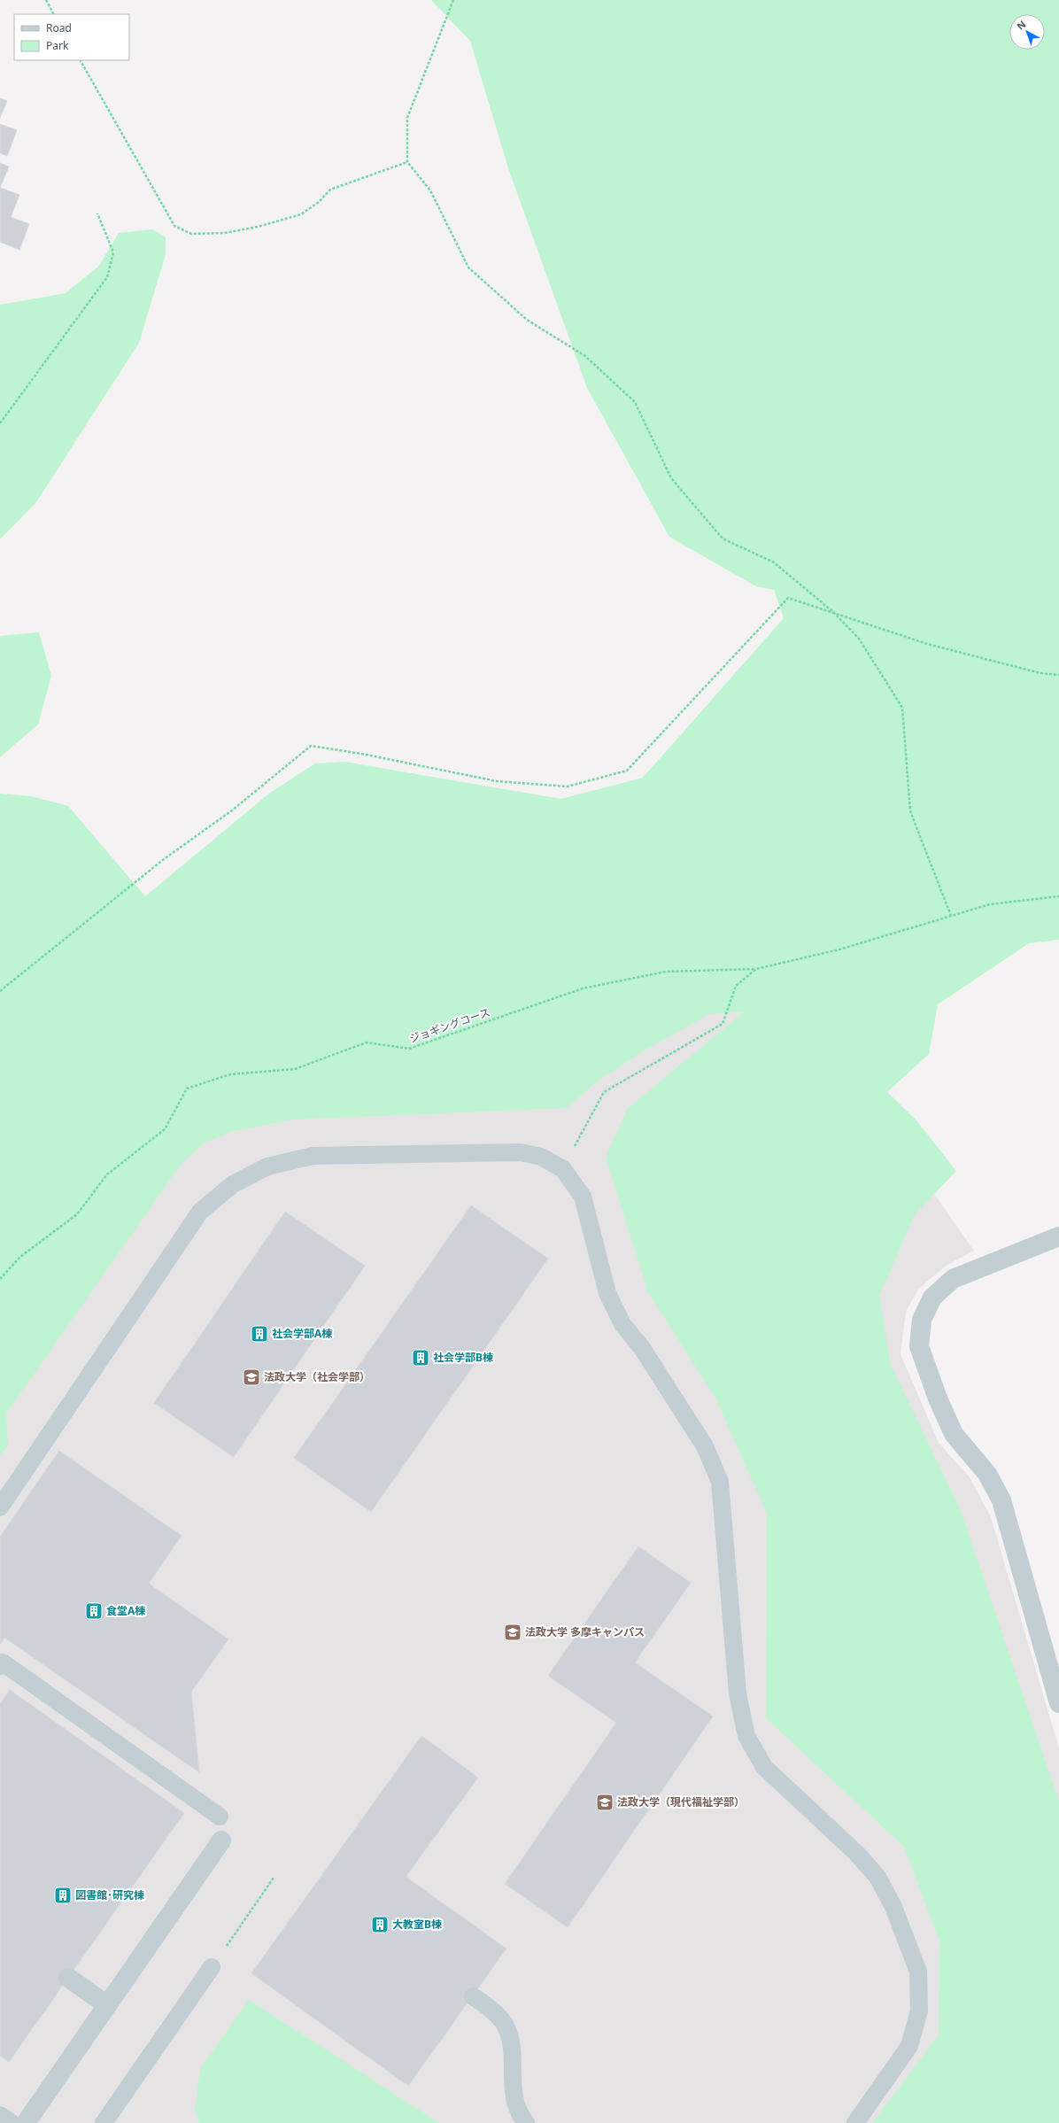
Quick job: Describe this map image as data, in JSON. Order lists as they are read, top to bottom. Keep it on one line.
{"streets":{"path":["ジョギングコース"]},"places":{"building":["社会学部A棟","社会学部B棟","食堂A棟","図書館･研究棟","大教室B棟"],"school or university":["法政大学（社会学部）","法政大学 多摩キャンパス","法政大学（現代福祉学部）"]},"legend":["Road","Park"],"north":"top left"}
